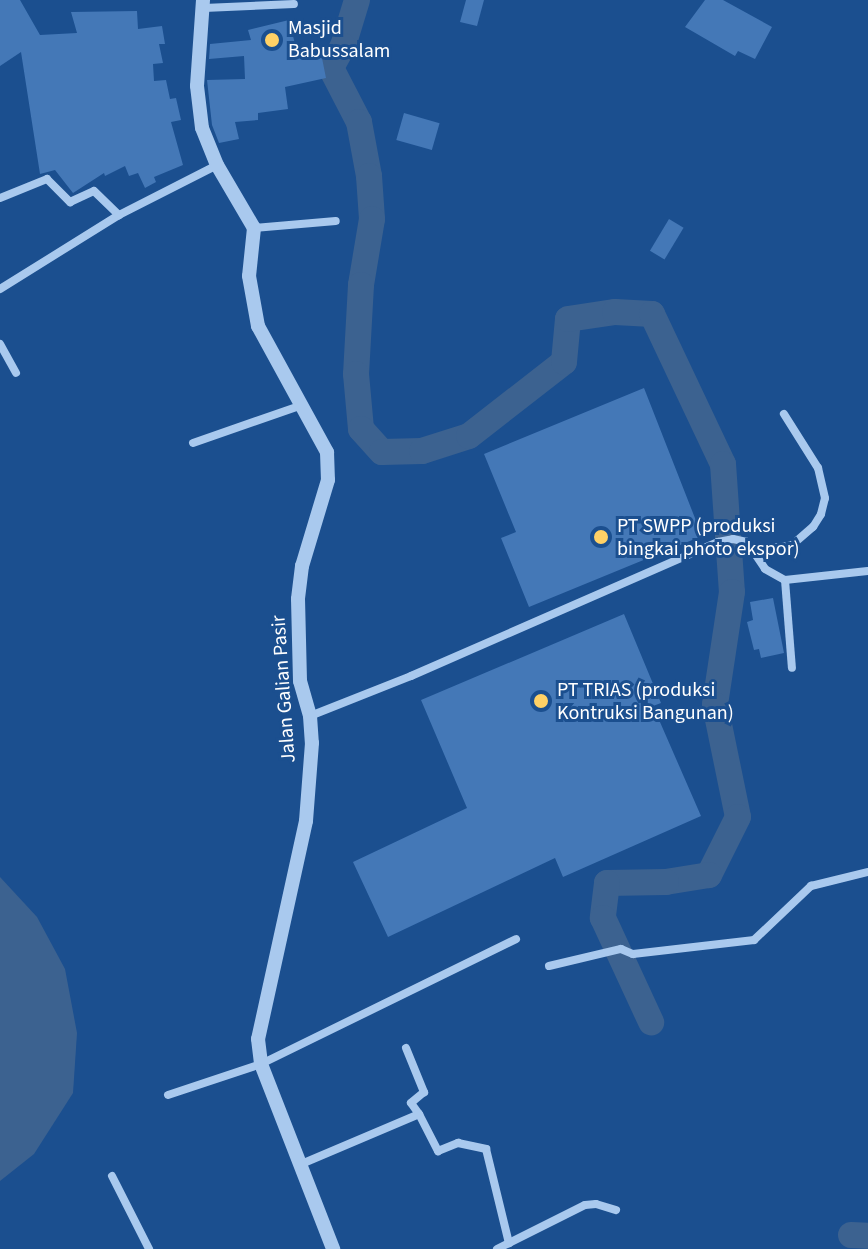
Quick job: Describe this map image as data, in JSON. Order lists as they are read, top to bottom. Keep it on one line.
{"streets":{"street":["Jalan Galian Pasir"]},"places":["Masjid Babussalam","PT SWPP (produksi bingkai photo ekspor)","PT TRIAS (produksi Kontruksi Bangunan)"]}
